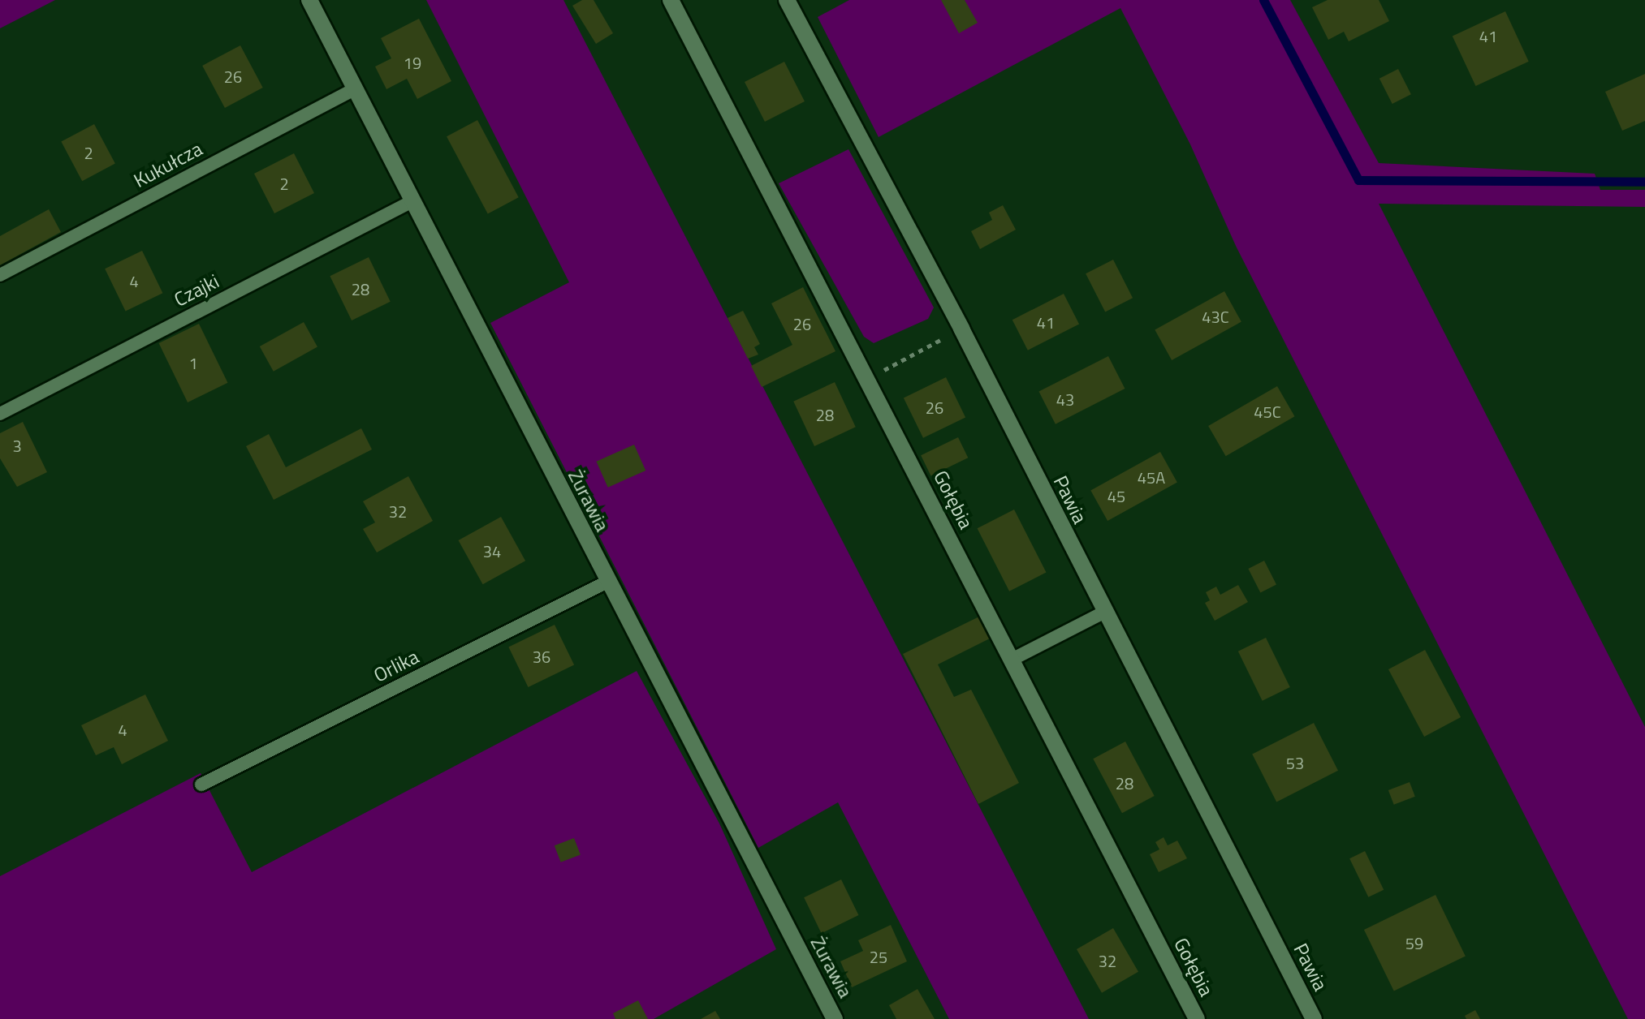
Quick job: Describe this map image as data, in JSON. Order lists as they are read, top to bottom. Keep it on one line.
{"streets":{"street":["Gołębia","Pawia","Żurawia"],"lane":["Kukułcza","Czajki","Orlika"]},"crossings":[["Kukułcza","Żurawia"],["Czajki","Żurawia"],["Żurawia","Orlika"]],"house_numbers":["41","19","26","2","2","4","28","43C","41","26","1","43","26","45C","28","3","45A","45","32","34","36","4","53","28","59","25","32"]}
